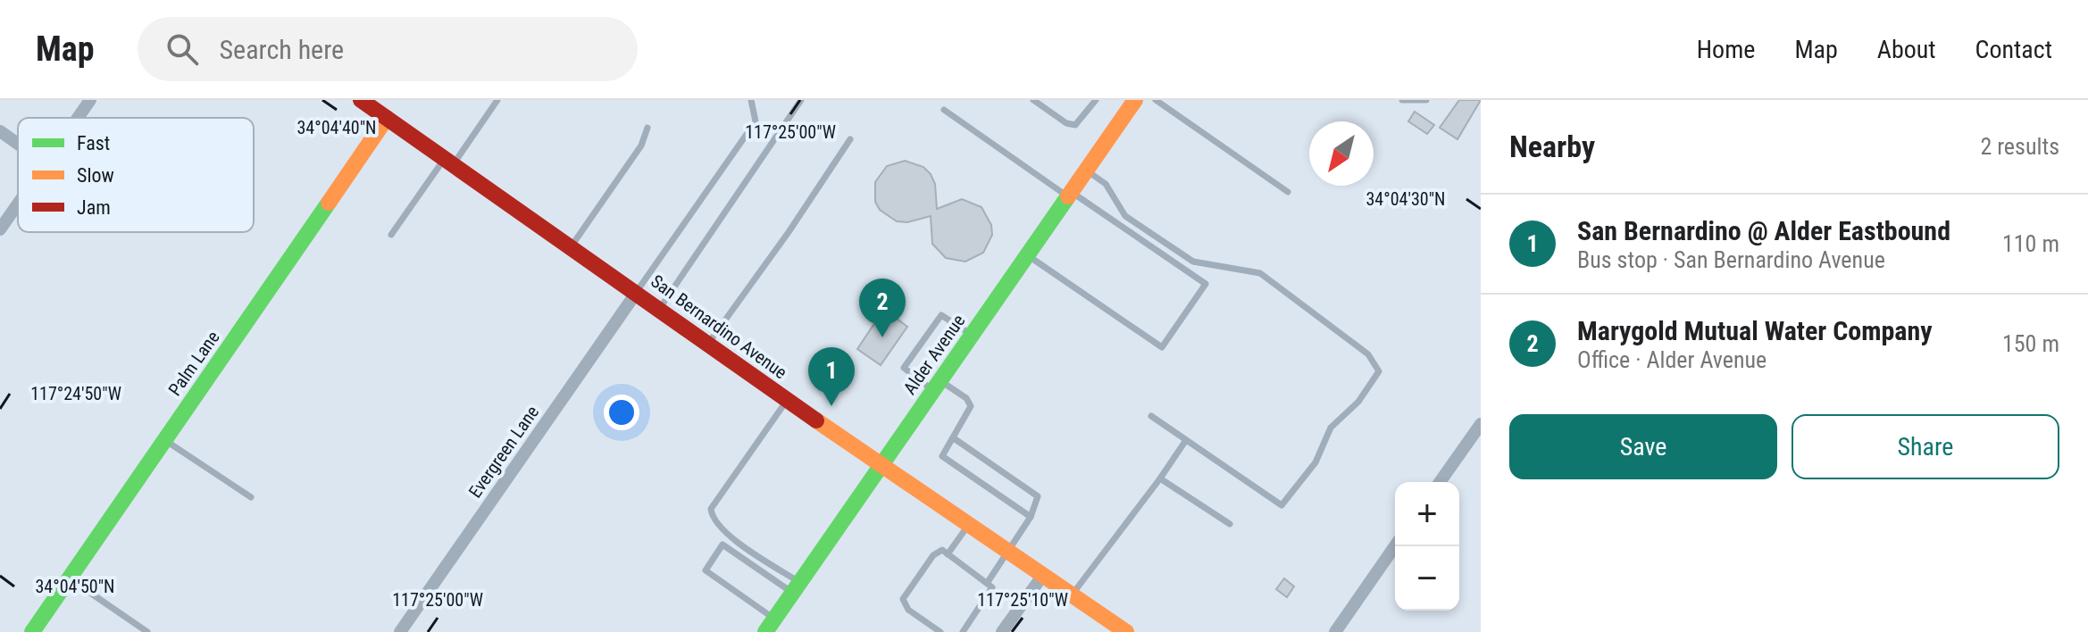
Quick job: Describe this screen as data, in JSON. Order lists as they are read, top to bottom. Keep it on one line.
{"streets":{"main road":["San Bernardino Avenue","Alder Avenue","Palm Lane"],"street":["Evergreen Lane"]},"crossings":[["San Bernardino Avenue","Alder Avenue"],["San Bernardino Avenue","Palm Lane"],["San Bernardino Avenue","Evergreen Lane"]],"legend":["Fast","Slow","Jam"],"north":"bottom left","page":{"header":"Map","search":"Search here","nav":["Home","Map","About","Contact"],"heading":["Nearby","2 results"],"list":[{"mark":"1","name":"San Bernardino @ Alder Eastbound","note":"Bus stop · San Bernardino Avenue","value":"110 m"},{"mark":"2","name":"Marygold Mutual Water Company","note":"Office · Alder Avenue","value":"150 m"}],"pins":["2","1"],"buttons":["Save","Share"],"map_buttons":["+","−"]},"coordinates":["34°04'40\"N","117°25'00\"W","34°04'30\"N","117°24'50\"W","34°04'50\"N","117°25'10\"W"]}
